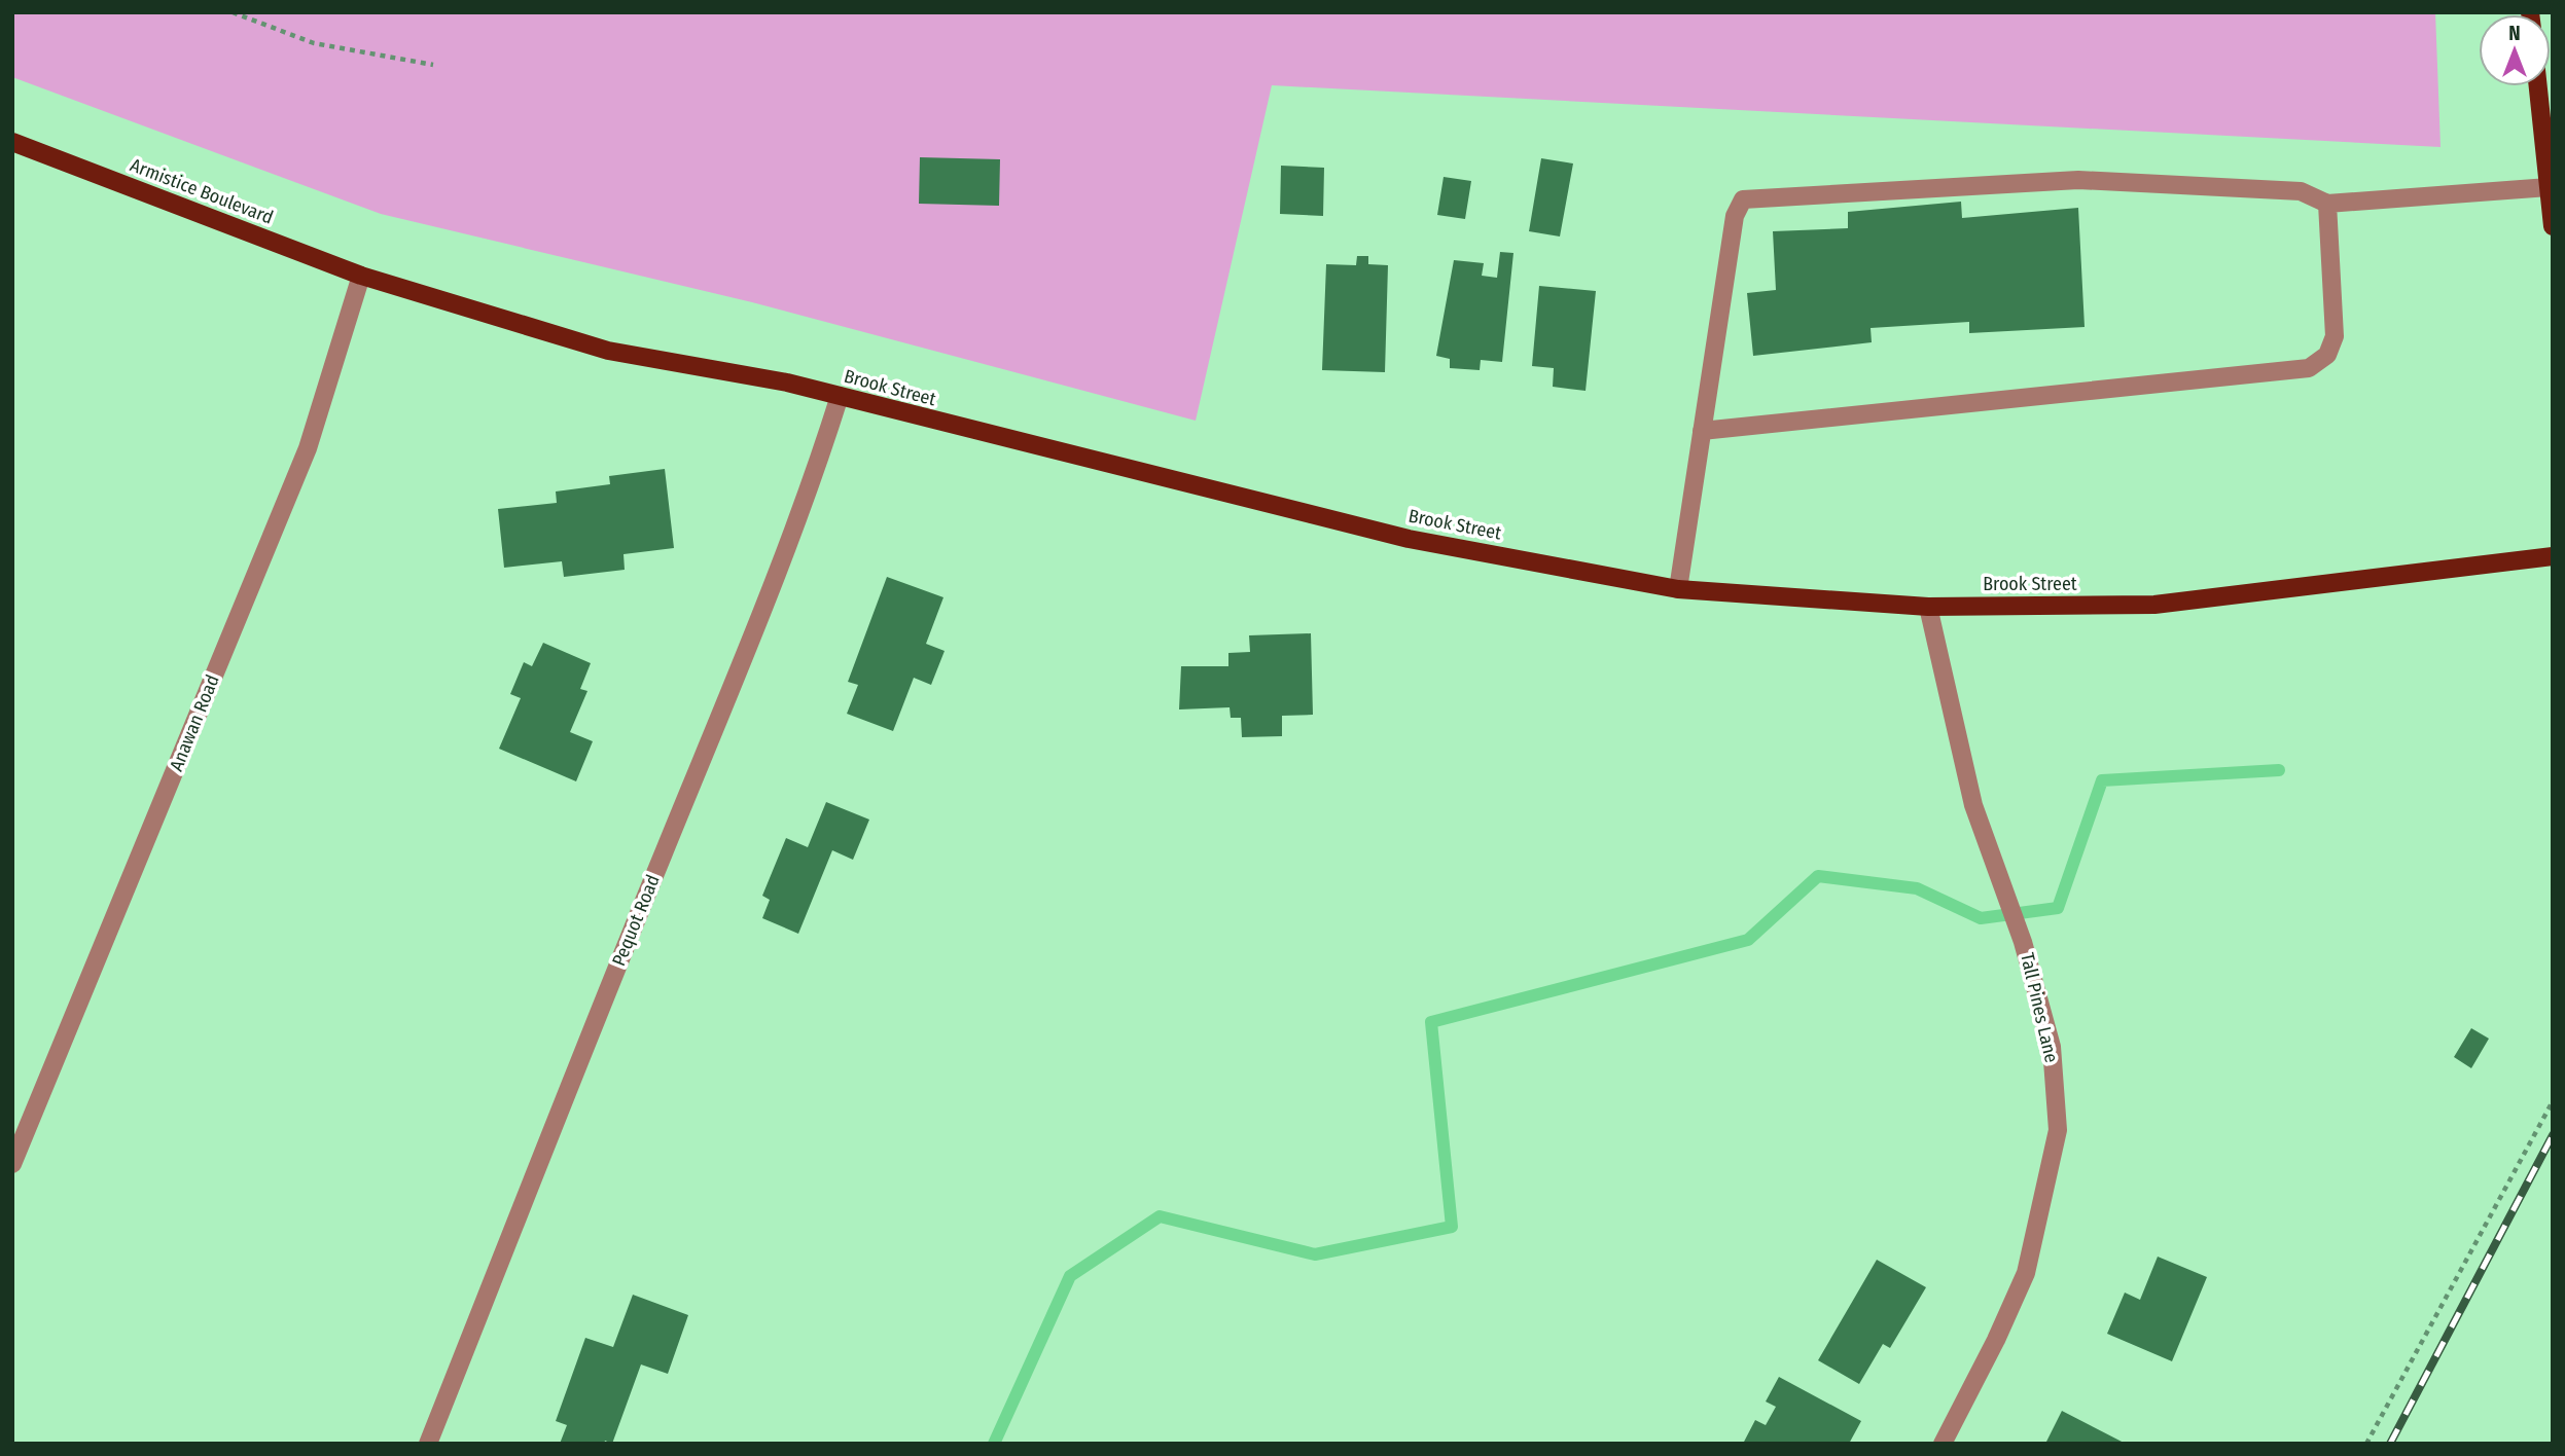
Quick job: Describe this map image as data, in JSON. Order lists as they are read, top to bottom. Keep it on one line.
{"streets":{"main road":["Armistice Boulevard","Brook Street"],"street":["Anawan Road","Pequot Road","Tall Pines Lane"]},"crossings":[["Armistice Boulevard","Brook Street"],["Armistice Boulevard","Anawan Road"],["Brook Street","Anawan Road"],["Brook Street","Pequot Road"],["Brook Street","Tall Pines Lane"]],"north":"top"}
